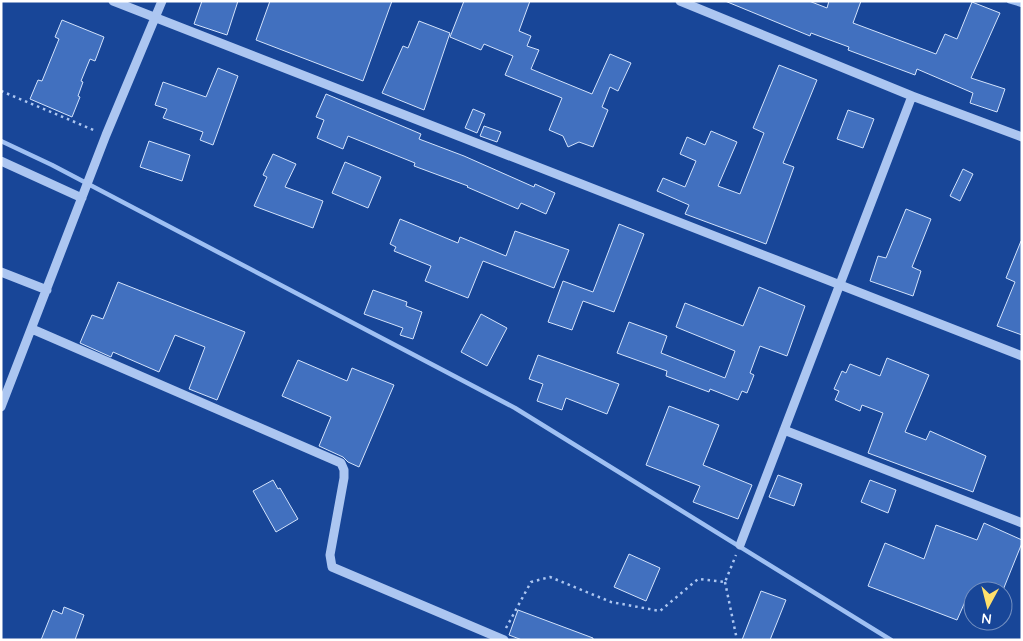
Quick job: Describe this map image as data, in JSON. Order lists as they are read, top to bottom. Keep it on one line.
{"north":"bottom"}
